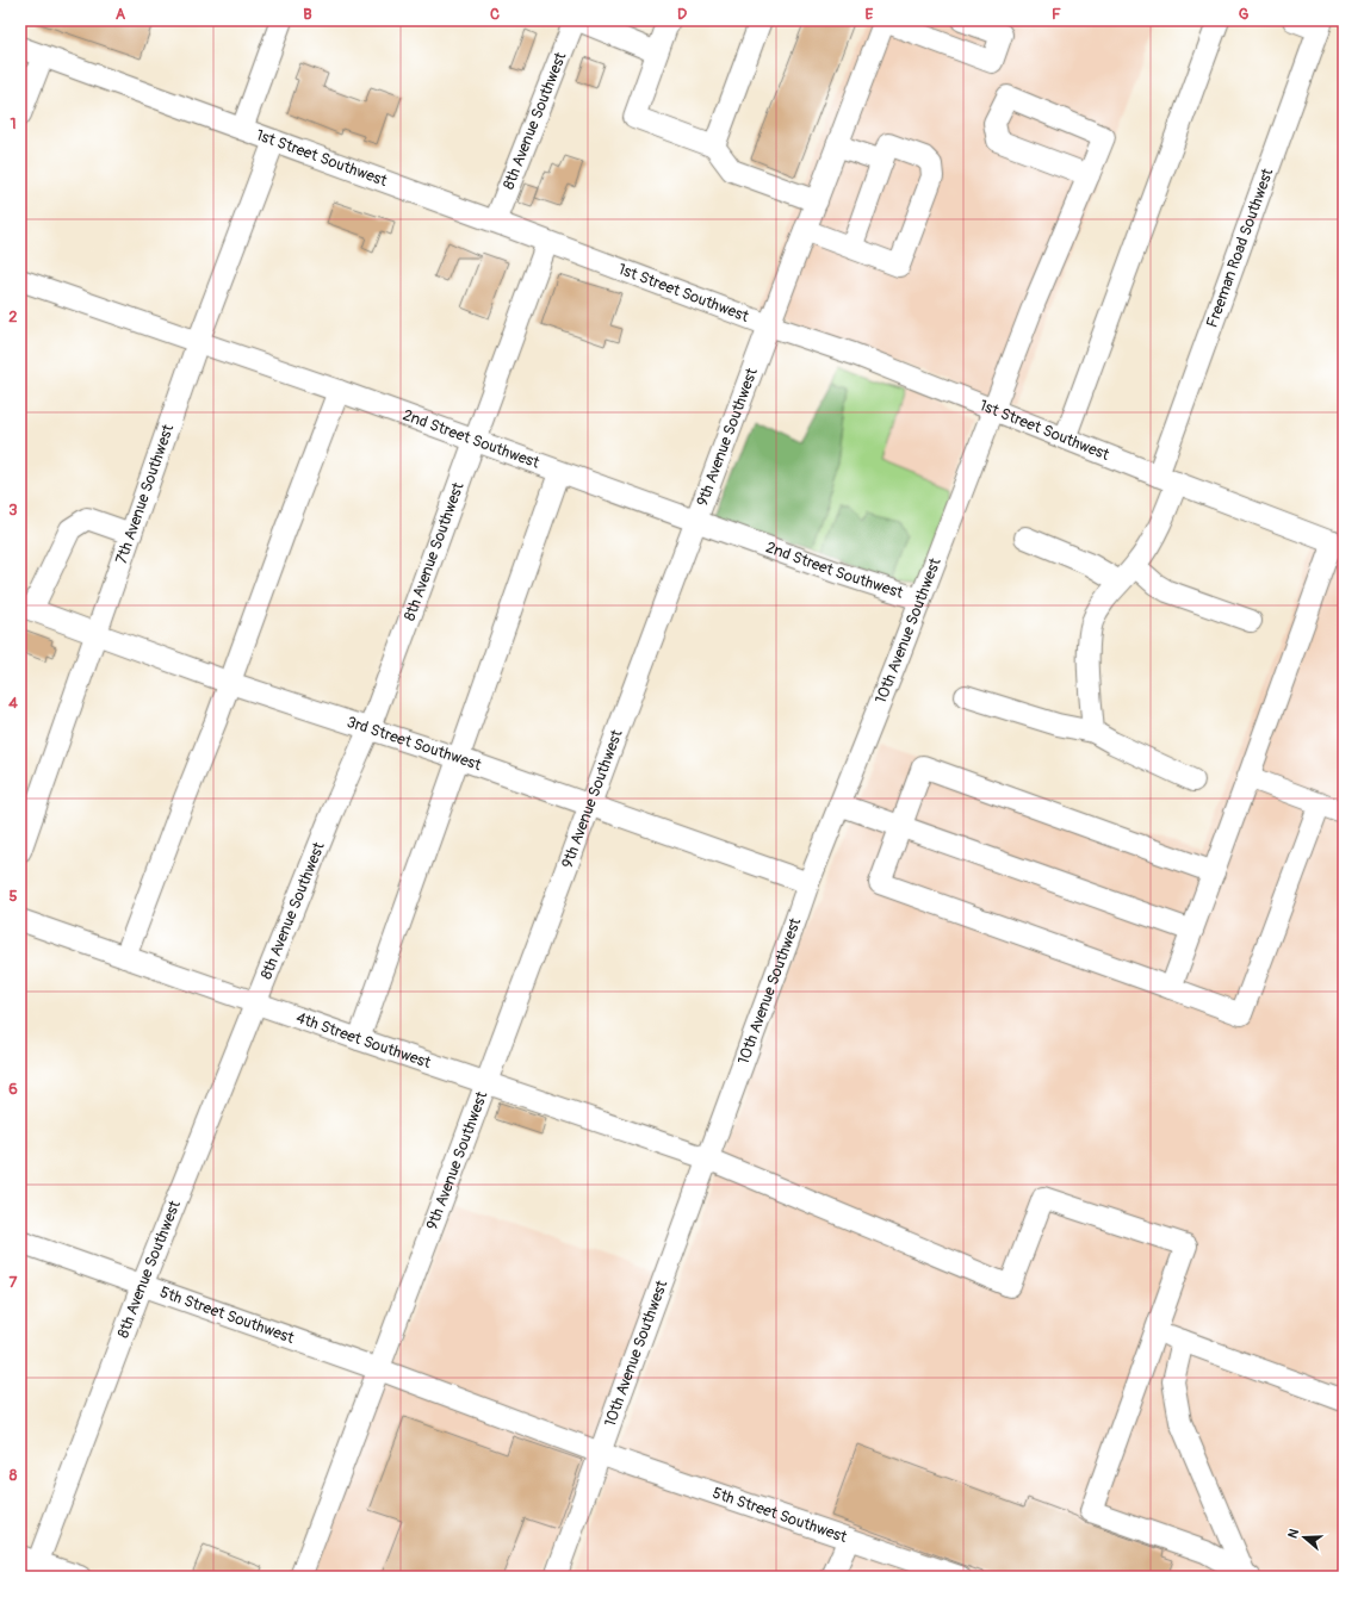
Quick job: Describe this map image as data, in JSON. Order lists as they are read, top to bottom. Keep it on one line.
{"streets":{"street":["8th Avenue Southwest","1st Street Southwest","Freeman Road Southwest","9th Avenue Southwest","2nd Street Southwest","7th Avenue Southwest","10th Avenue Southwest","3rd Street Southwest","4th Street Southwest","5th Street Southwest"]},"crossings":[["8th Avenue Southwest","1st Street Southwest"],["8th Avenue Southwest","2nd Street Southwest"],["8th Avenue Southwest","3rd Street Southwest"],["8th Avenue Southwest","4th Street Southwest"],["8th Avenue Southwest","5th Street Southwest"],["1st Street Southwest","Freeman Road Southwest"],["1st Street Southwest","9th Avenue Southwest"],["1st Street Southwest","7th Avenue Southwest"],["1st Street Southwest","10th Avenue Southwest"],["9th Avenue Southwest","2nd Street Southwest"],["9th Avenue Southwest","3rd Street Southwest"],["9th Avenue Southwest","4th Street Southwest"],["9th Avenue Southwest","5th Street Southwest"],["2nd Street Southwest","7th Avenue Southwest"],["2nd Street Southwest","10th Avenue Southwest"],["7th Avenue Southwest","3rd Street Southwest"],["10th Avenue Southwest","3rd Street Southwest"],["10th Avenue Southwest","4th Street Southwest"],["10th Avenue Southwest","5th Street Southwest"]],"north":"left","grid":{"columns":["A","B","C","D","E","F","G"],"rows":["1","2","3","4","5","6","7","8"]}}
